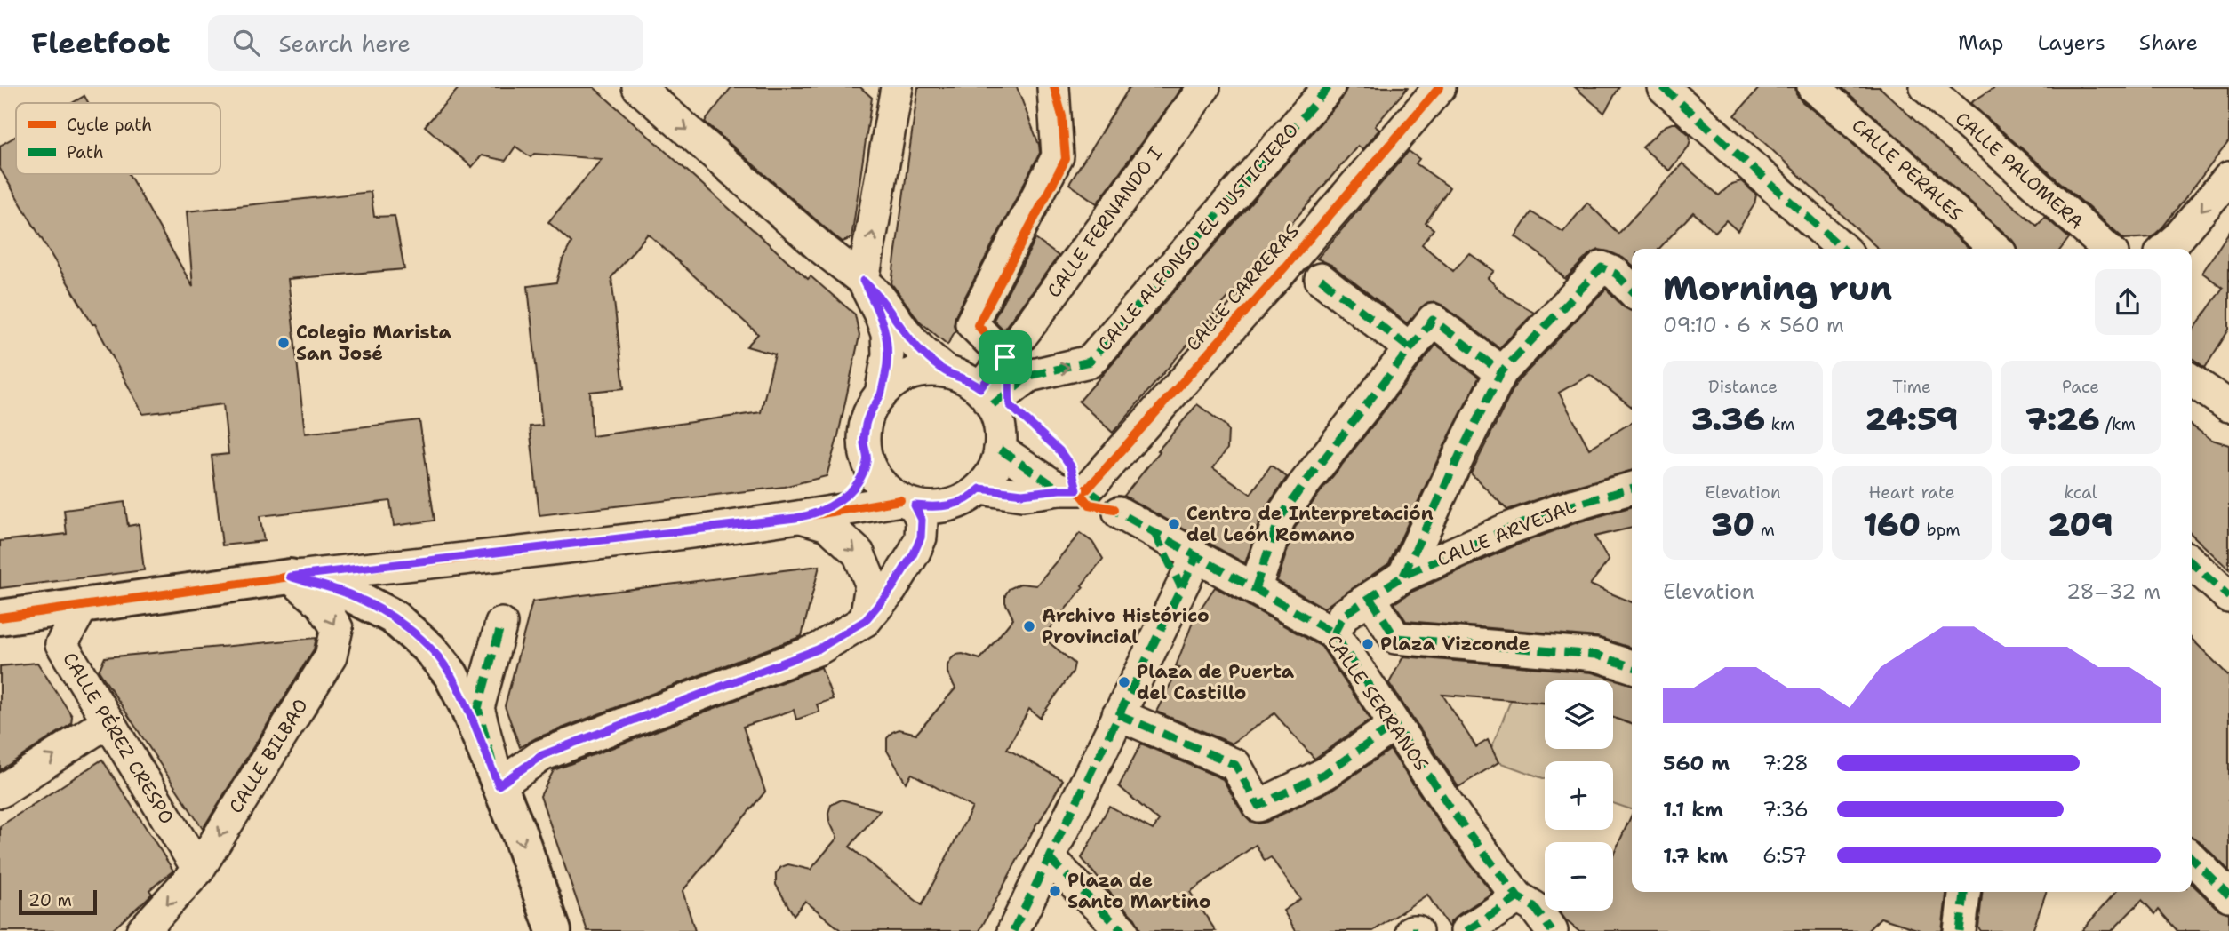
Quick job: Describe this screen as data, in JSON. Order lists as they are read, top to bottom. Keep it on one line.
{"streets":{"street":["CALLE PERALES","CALLE PALOMERA","CALLE FERNANDO I","CALLE ALFONSO EL JUSTICIERO","CALLE CARRERAS","CALLE ARVEJAL","CALLE SERRANOS","CALLE PÉREZ CRESPO","CALLE BILBAO"]},"crossings":[["CALLE FERNANDO I","CALLE ALFONSO EL JUSTICIERO"],["CALLE FERNANDO I","CALLE SERRANOS"],["CALLE ALFONSO EL JUSTICIERO","CALLE SERRANOS"],["CALLE CARRERAS","CALLE SERRANOS"],["CALLE ARVEJAL","CALLE SERRANOS"],["CALLE PÉREZ CRESPO","CALLE BILBAO"]],"one_way":["CALLE BILBAO"],"places":["Colegio Marista San José","Centro de Interpretación del León Romano","Archivo Histórico Provincial","Plaza Vizconde","Plaza de Puerta del Castillo","Plaza de Santo Martino"],"legend":["Cycle path","Path"],"scale_bar":"20 m","page":{"header":"Fleetfoot","search":"Search here","nav":["Map","Layers","Share"],"heading":["Morning run","09:10 · 6 × 560 m"],"stats":[["Distance","3.36 km"],["Time","24:59"],["Pace","7:26 /km"],["Elevation","30 m"],["Heart rate","160 bpm"],["kcal","209"]],"chart":["Elevation","28–32 m"],"map_buttons":["+","−"],"list":[{"name":"560 m","note":"7:28"},{"name":"1.1 km","note":"7:36"},{"name":"1.7 km","note":"6:57"}],"scale":"20 m"}}
